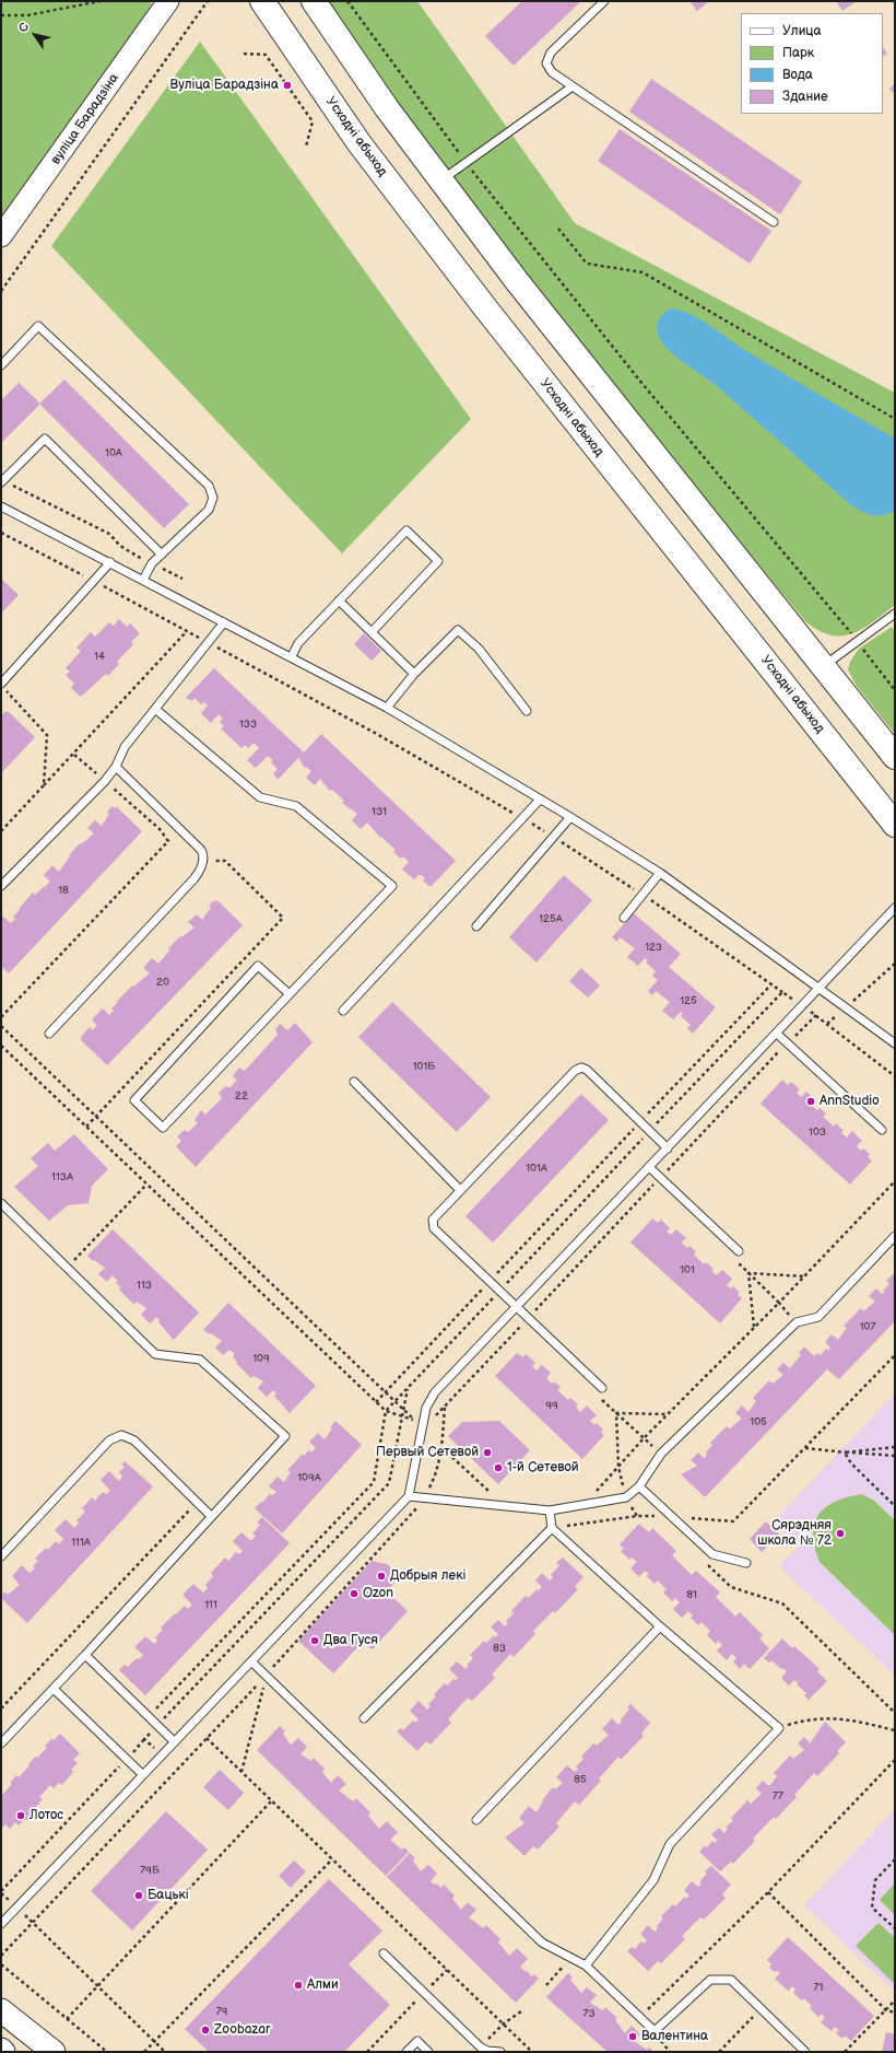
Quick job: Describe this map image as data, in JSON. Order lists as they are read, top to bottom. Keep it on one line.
{"streets":{"main road":["Усходні абыход"],"street":["вуліца Барадзіна"]},"places":["Вуліца Барадзіна","AnnStudio","Первый Сетевой","1-й Сетевой","Сярэдняя школа № 72","Добрыя лекі","Ozon","Два Гуся","Лотос","Бацькі","Алми","Zoobazar","Валентина"],"house_numbers":["10А","14","133","131","18","125А","123","20","125","101Б","22","103","101А","113А","101","113","107","109","99","105","109А","111А","81","111","83","85","77","79Б","71","79","73"],"legend":["Улица","Парк","Вода","Здание"],"north":"top left"}
